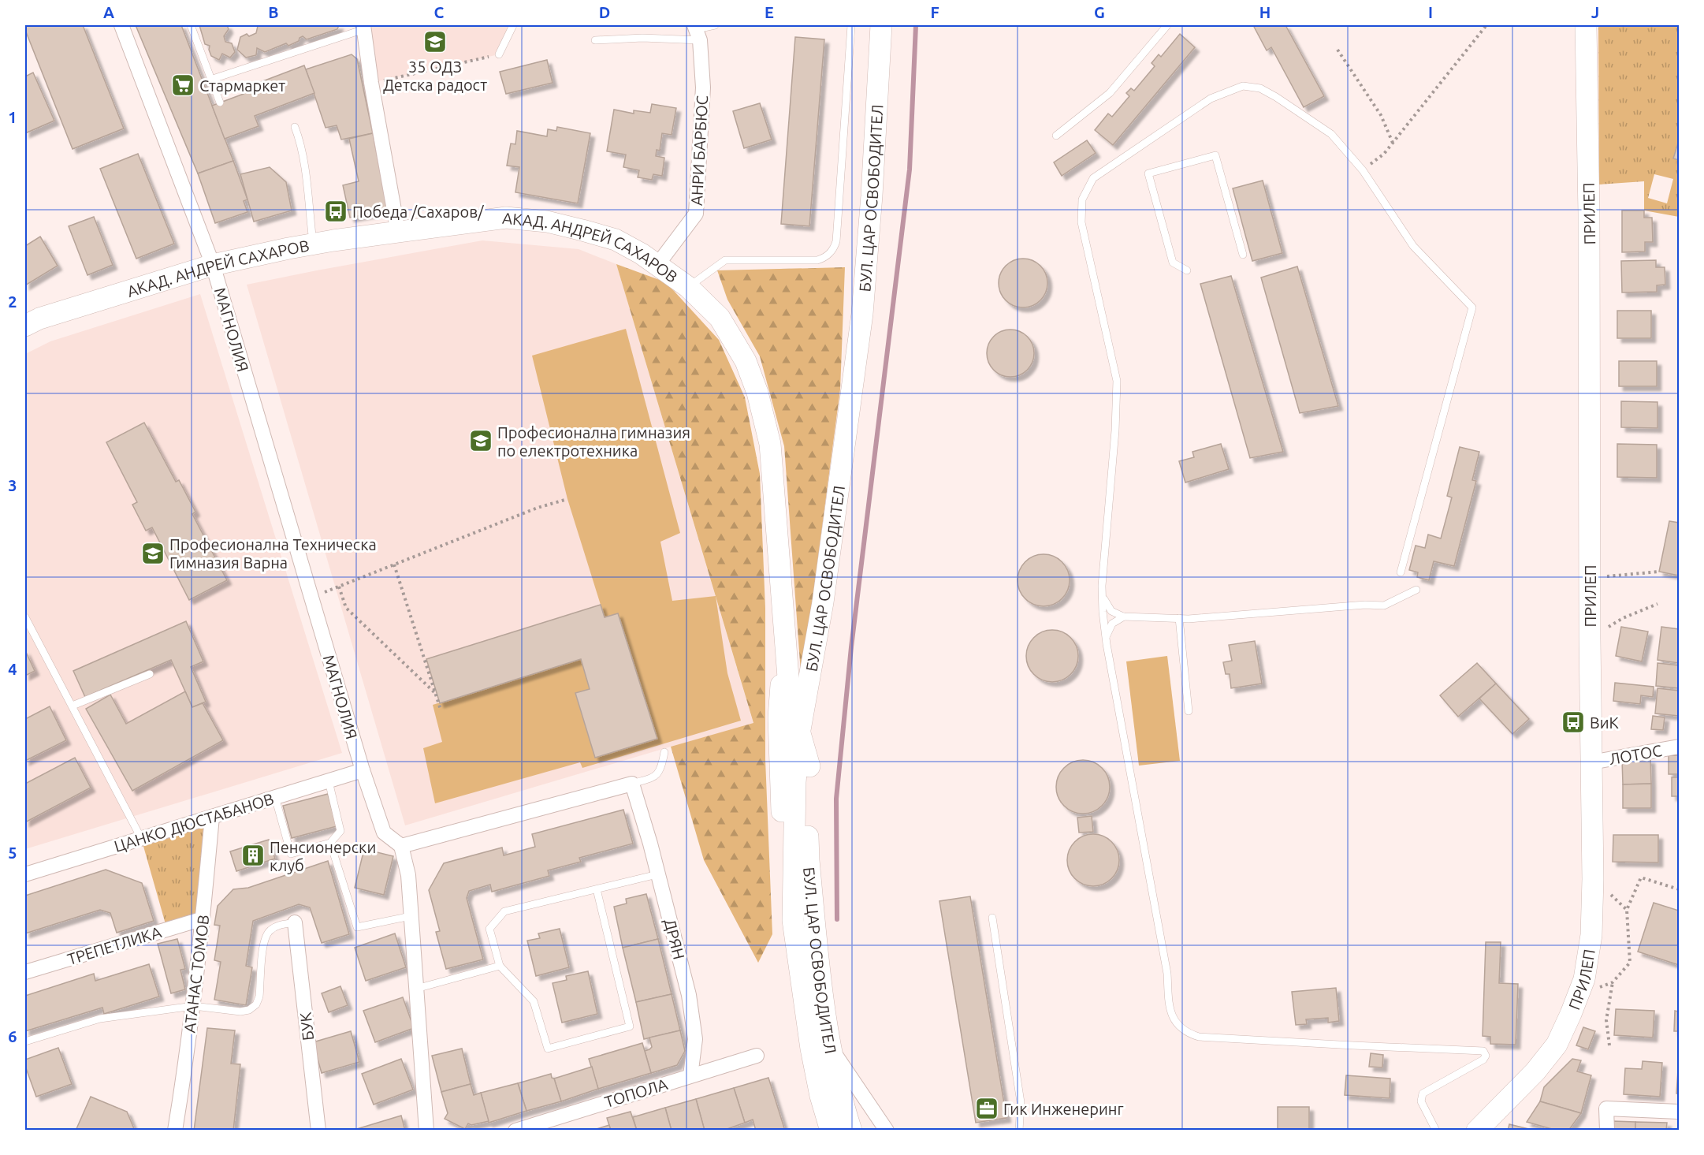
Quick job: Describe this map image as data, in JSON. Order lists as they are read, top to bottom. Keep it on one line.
{"streets":{"street":["АНРИ БАРБЮС","БУЛ. ЦАР ОСВОБОДИТЕЛ","ПРИЛЕП","АКАД. АНДРЕЙ САХАРОВ","МАГНОЛИЯ","ЛОТОС","ЦАНКО ДЮСТАБАНОВ","ДРЯН","ТРЕПЕТЛИКА","АТАНАС ТОМОВ","БУК","ТОПОЛА"]},"crossings":[["АНРИ БАРБЮС","АКАД. АНДРЕЙ САХАРОВ"],["ПРИЛЕП","ЛОТОС"],["АКАД. АНДРЕЙ САХАРОВ","МАГНОЛИЯ"],["МАГНОЛИЯ","ЦАНКО ДЮСТАБАНОВ"],["ЦАНКО ДЮСТАБАНОВ","АТАНАС ТОМОВ"],["ДРЯН","ТОПОЛА"],["ТРЕПЕТЛИКА","АТАНАС ТОМОВ"]],"places":{"school or university":["35 ОДЗ Детска радост","Професионална гимназия по електротехника","Професионална Техническа Гимназия Варна"],"supermarket":["Стармаркет"],"bus stop":["Победа /Сахаров/","ВиК"],"building":["Пенсионерски клуб"],"office":["Гик Инженеринг"]},"grid":{"columns":["A","B","C","D","E","F","G","H","I","J"],"rows":["1","2","3","4","5","6"]}}
